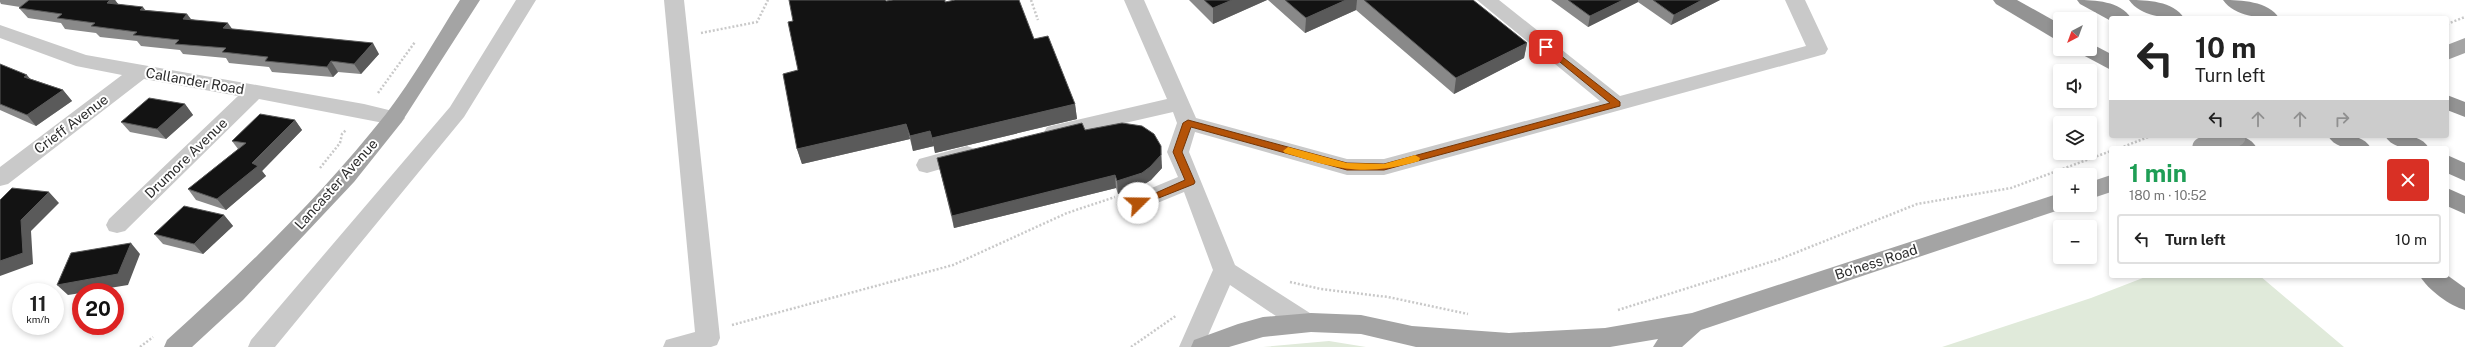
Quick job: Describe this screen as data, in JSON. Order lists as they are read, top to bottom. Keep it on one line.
{"streets":{"main road":["Lancaster Avenue","Bo'ness Road"],"street":["Callander Road","Crieff Avenue","Drumore Avenue"]},"crossings":[["Callander Road","Crieff Avenue"],["Callander Road","Drumore Avenue"],["Callander Road","Lancaster Avenue"]],"north":"bottom left","page":{"map_buttons":["+","−"],"turn":["10 m","Turn left"],"heading":["1 min","180 m · 10:52"],"list":[{"name":"Turn left","value":"10 m"}],"speed":"11 km/h","limit":"20"}}
